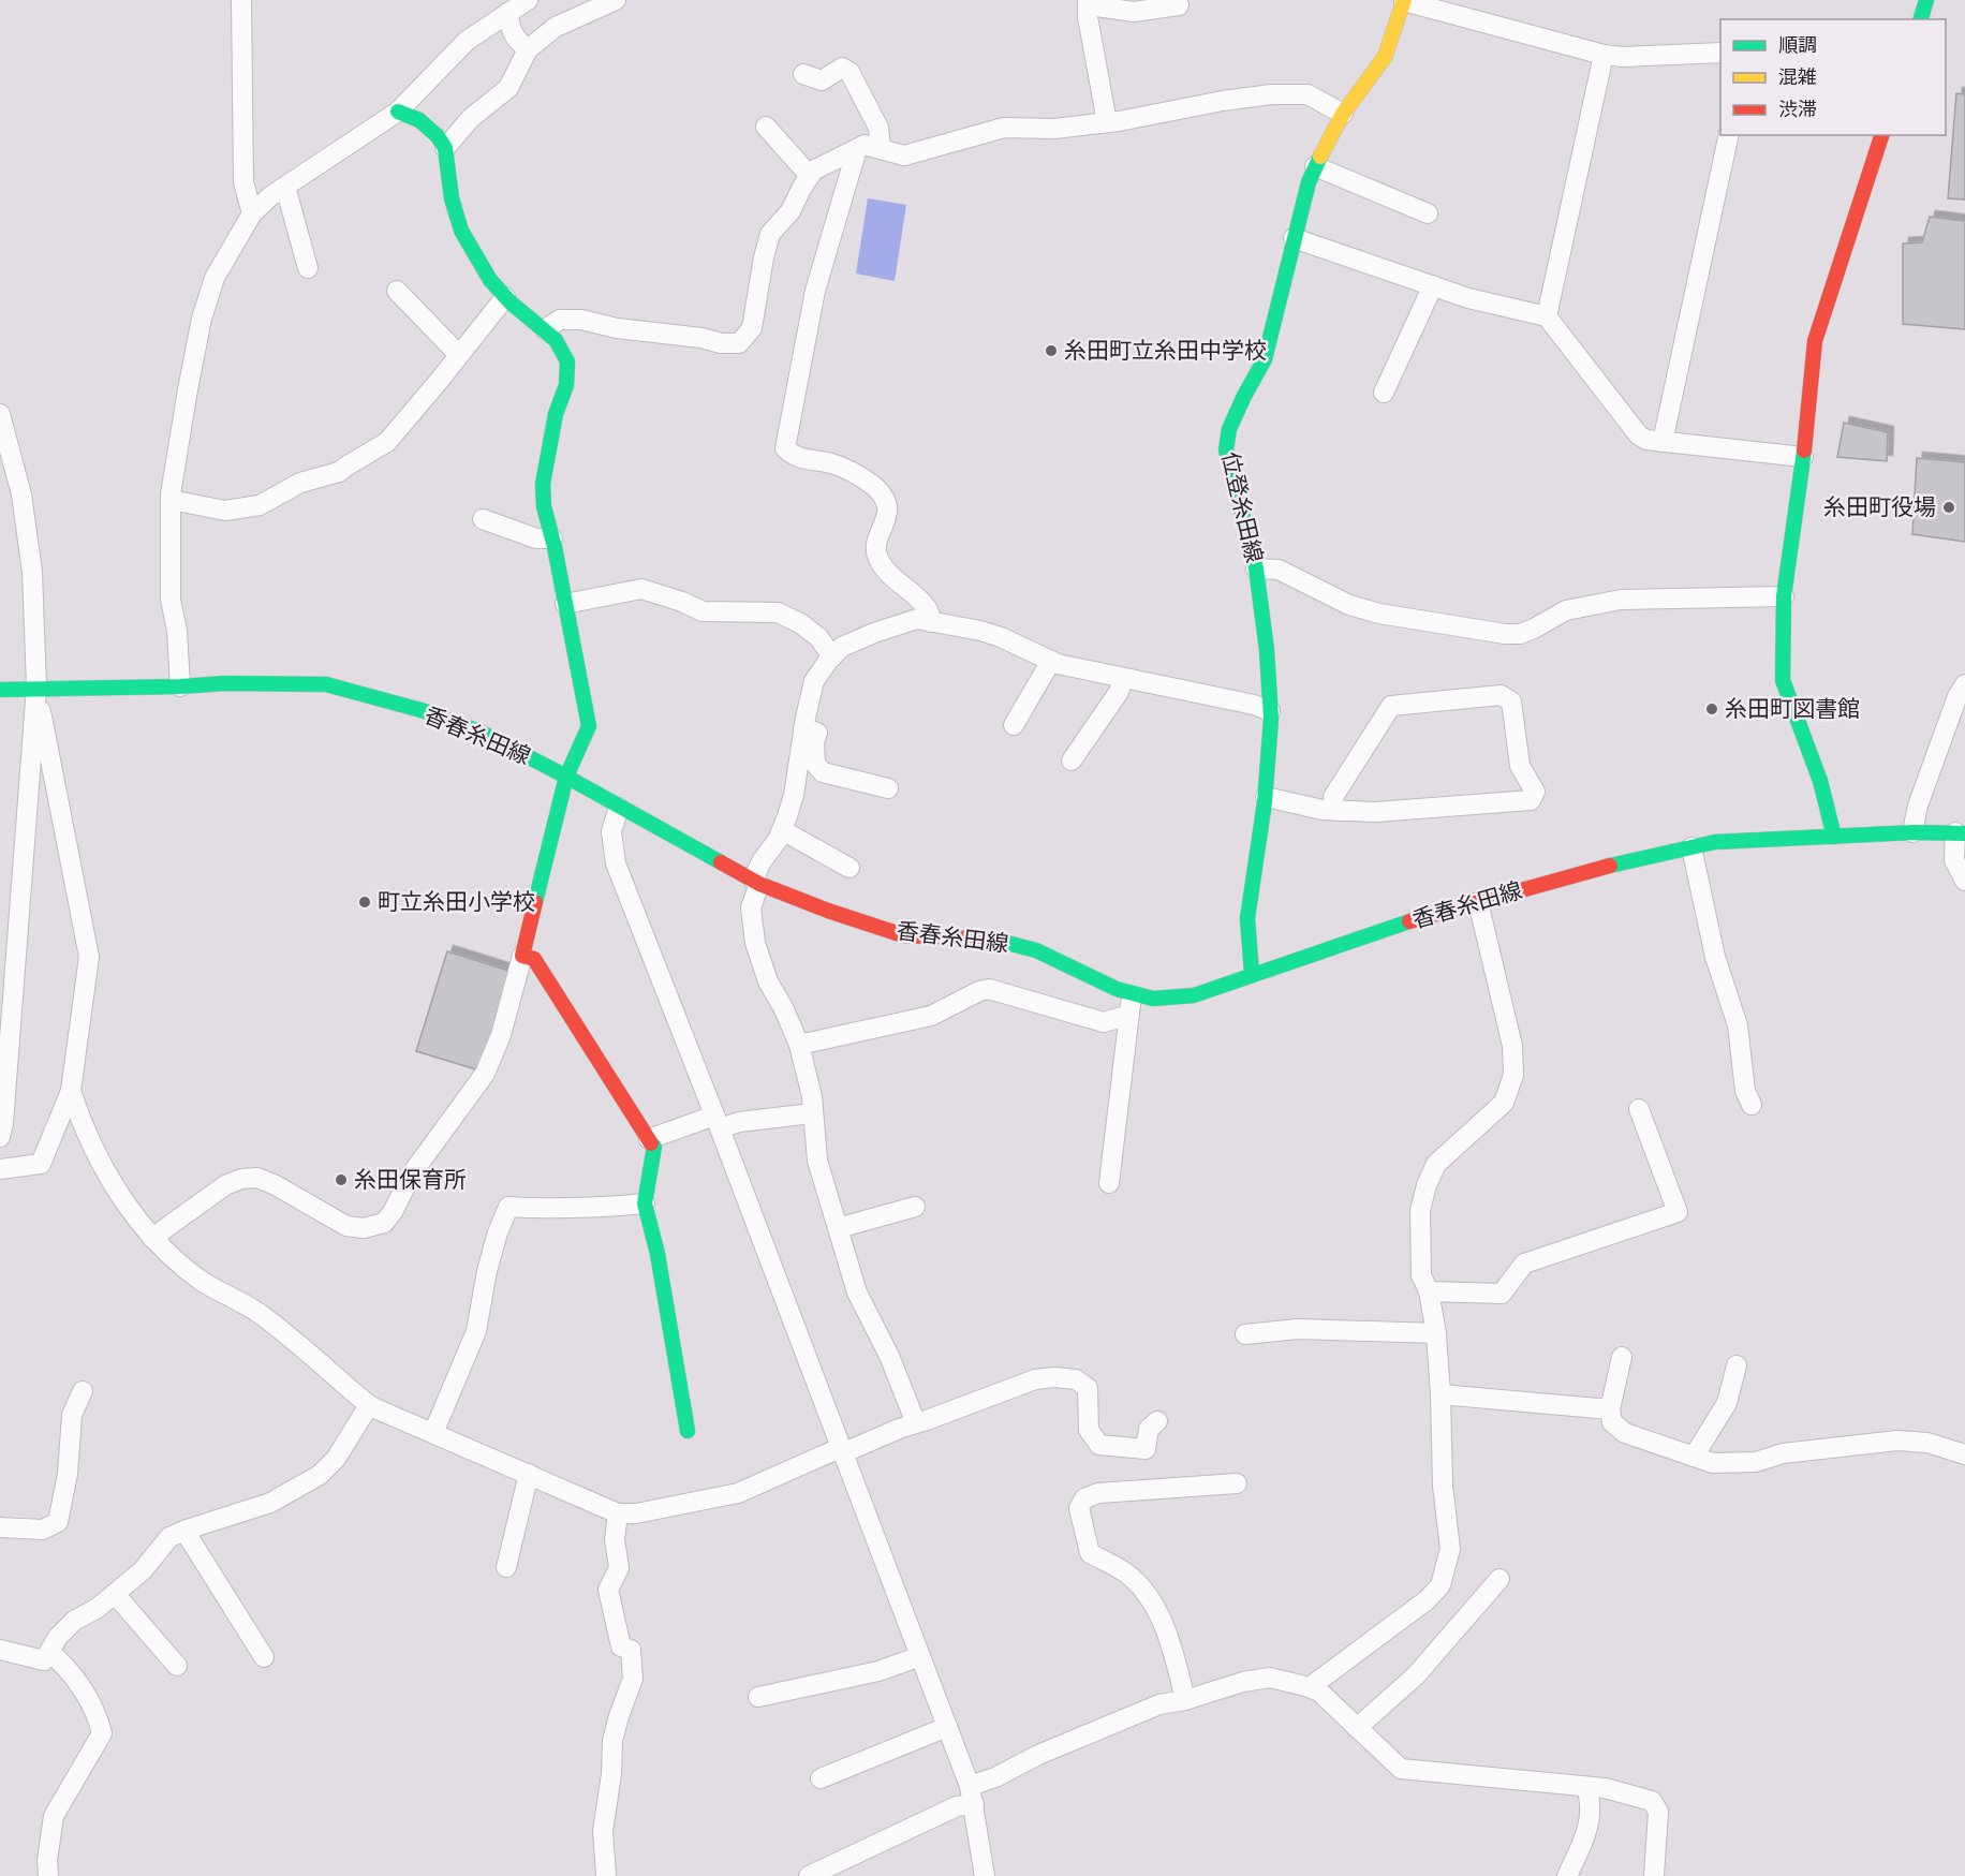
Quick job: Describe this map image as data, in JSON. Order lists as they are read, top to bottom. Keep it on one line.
{"streets":{"main road":["位登糸田線","香春糸田線"]},"crossings":[["位登糸田線","香春糸田線"]],"places":["糸田町立糸田中学校","糸田町役場","糸田町図書館","町立糸田小学校","糸田保育所"],"legend":["順調","混雑","渋滞"]}
